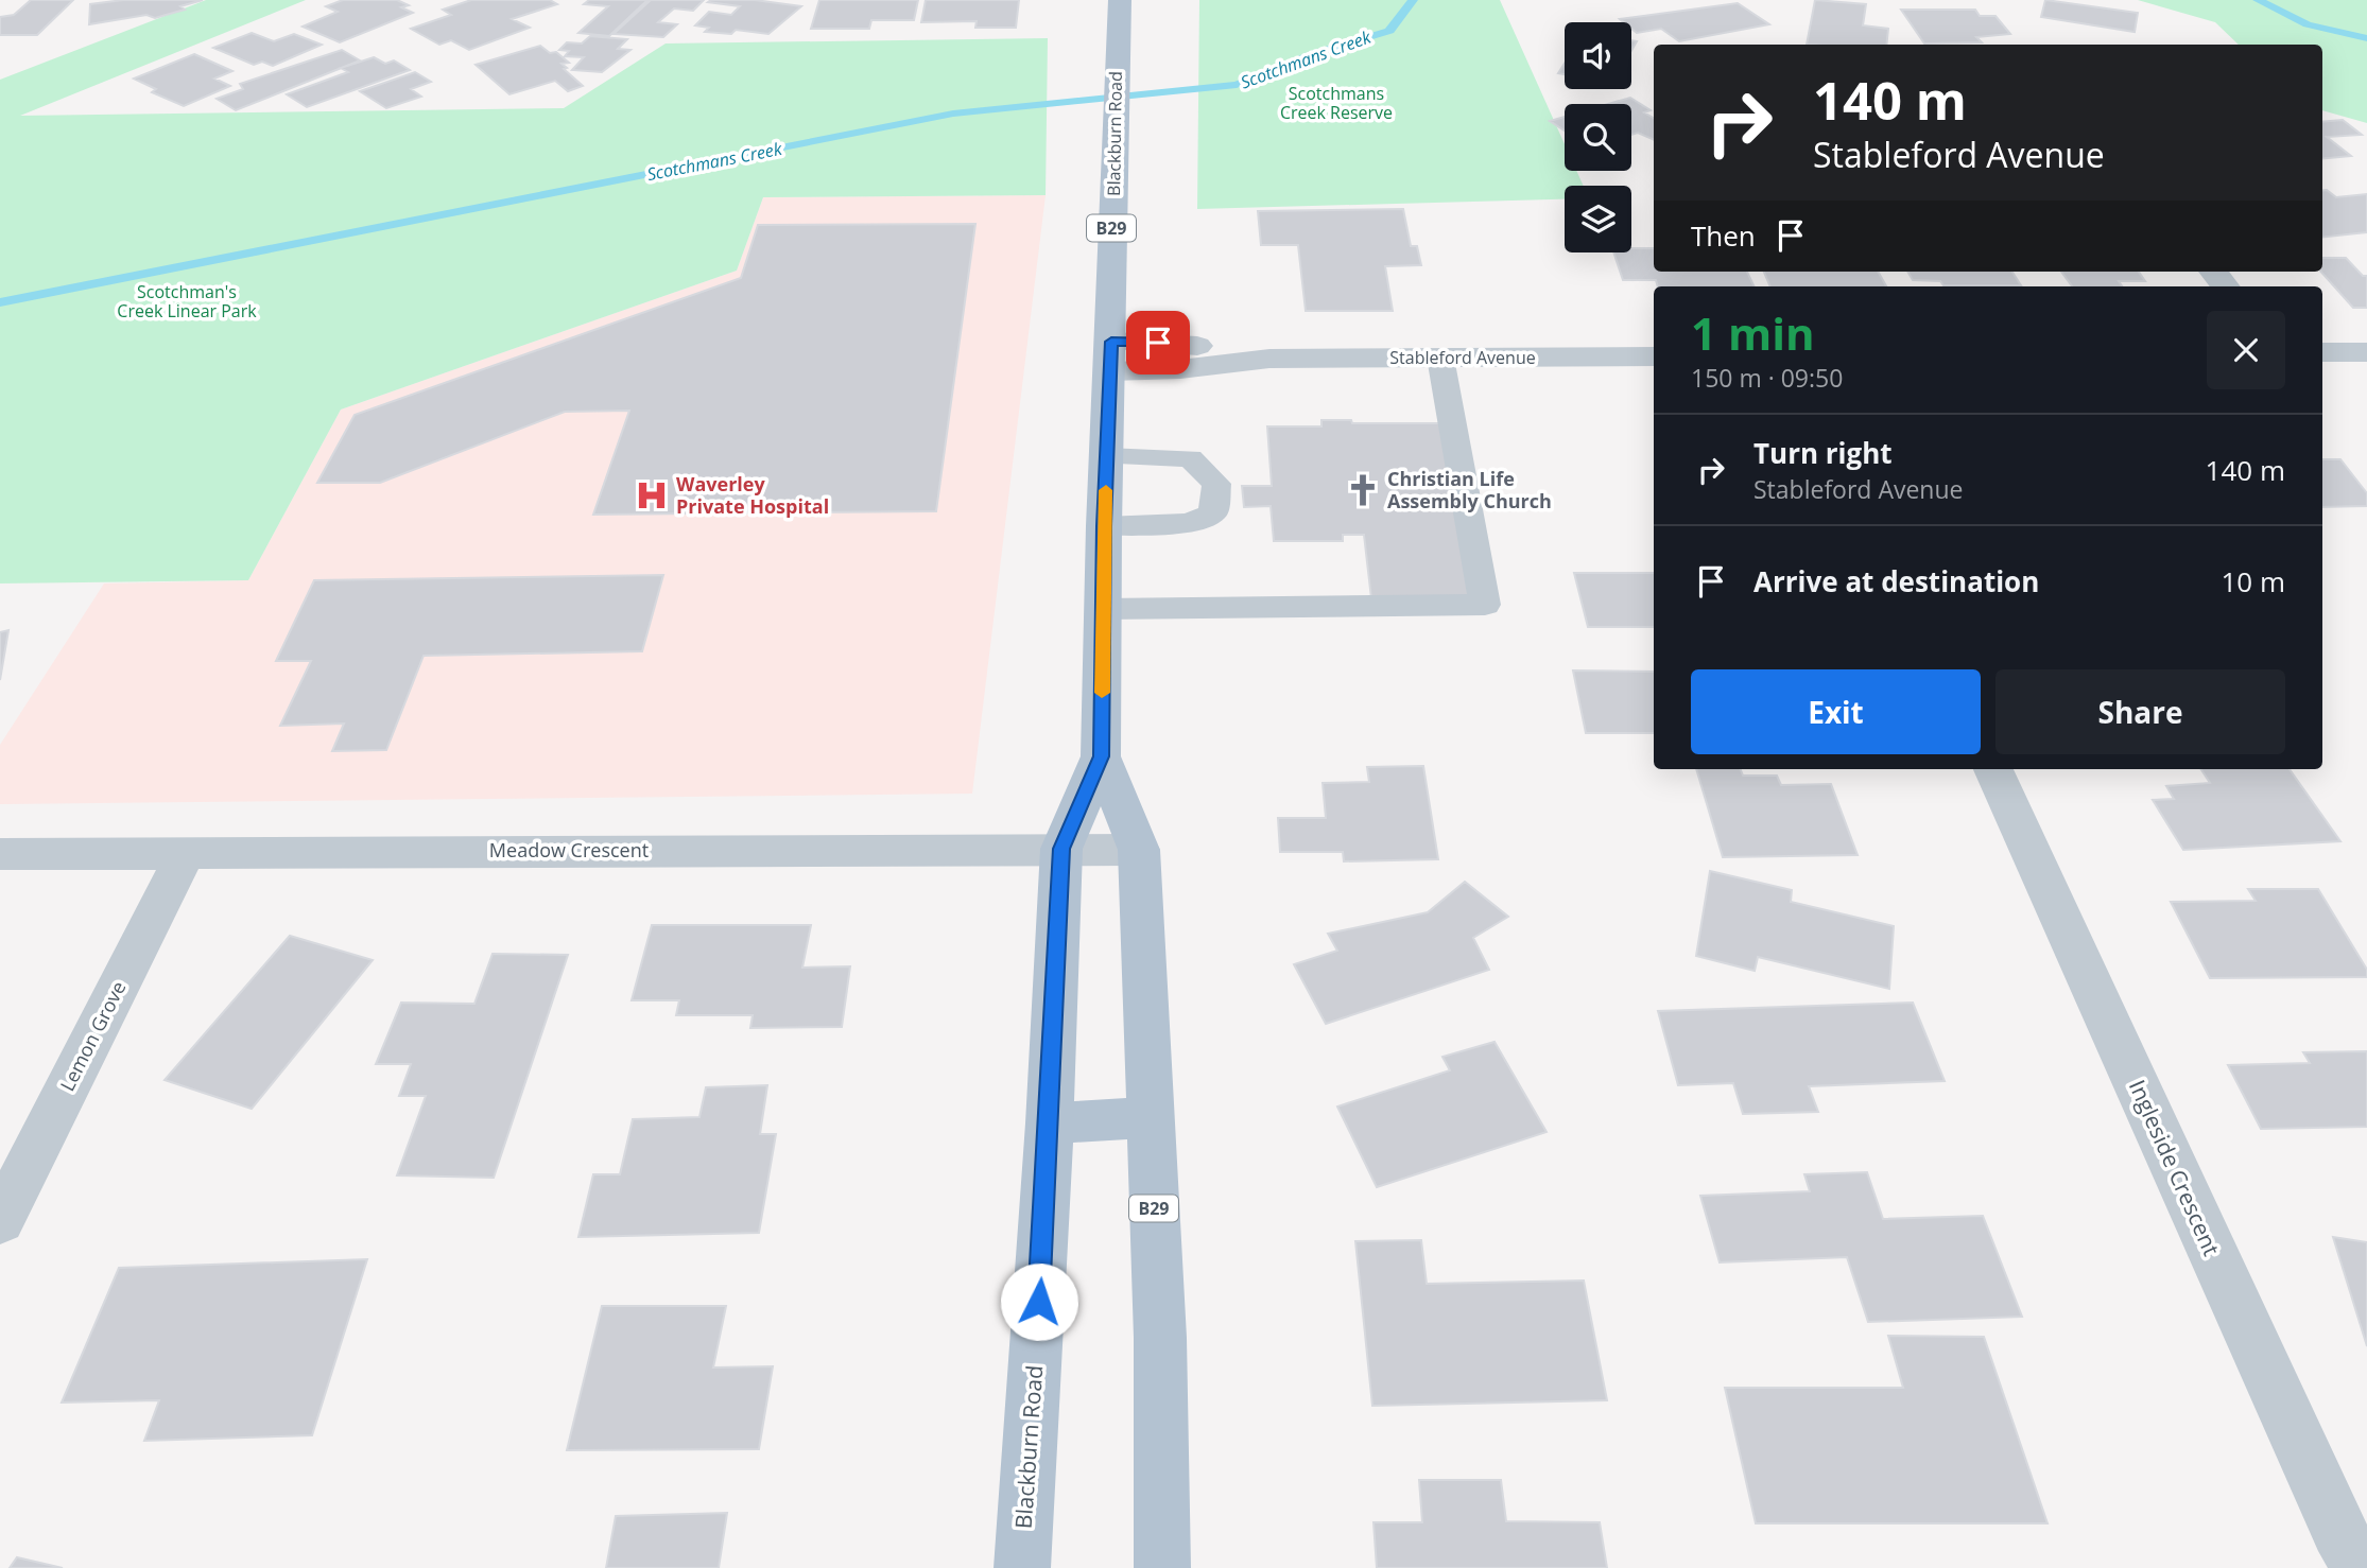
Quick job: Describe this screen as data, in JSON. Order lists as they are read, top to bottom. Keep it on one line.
{"streets":{"main road":["Blackburn Road","B29"],"street":["Stableford Avenue","Meadow Crescent","Lemon Grove","Ingleside Crescent"]},"crossings":[["Blackburn Road","Stableford Avenue"],["Blackburn Road","Meadow Crescent"],["Meadow Crescent","Lemon Grove"]],"water":["Scotchmans Creek"],"parks":["Scotchmans Creek Reserve","Scotchman's Creek Linear Park"],"places":{"church":["Christian Life Assembly Church"],"hospital":["Waverley Private Hospital"]},"page":{"turn":["140 m","Stableford Avenue"],"then":"Then","heading":["1 min","150 m · 09:50"],"list":[{"name":"Turn right","note":"Stableford Avenue","value":"140 m"},{"name":"Arrive at destination","value":"10 m"}],"buttons":["Exit","Share"]}}
